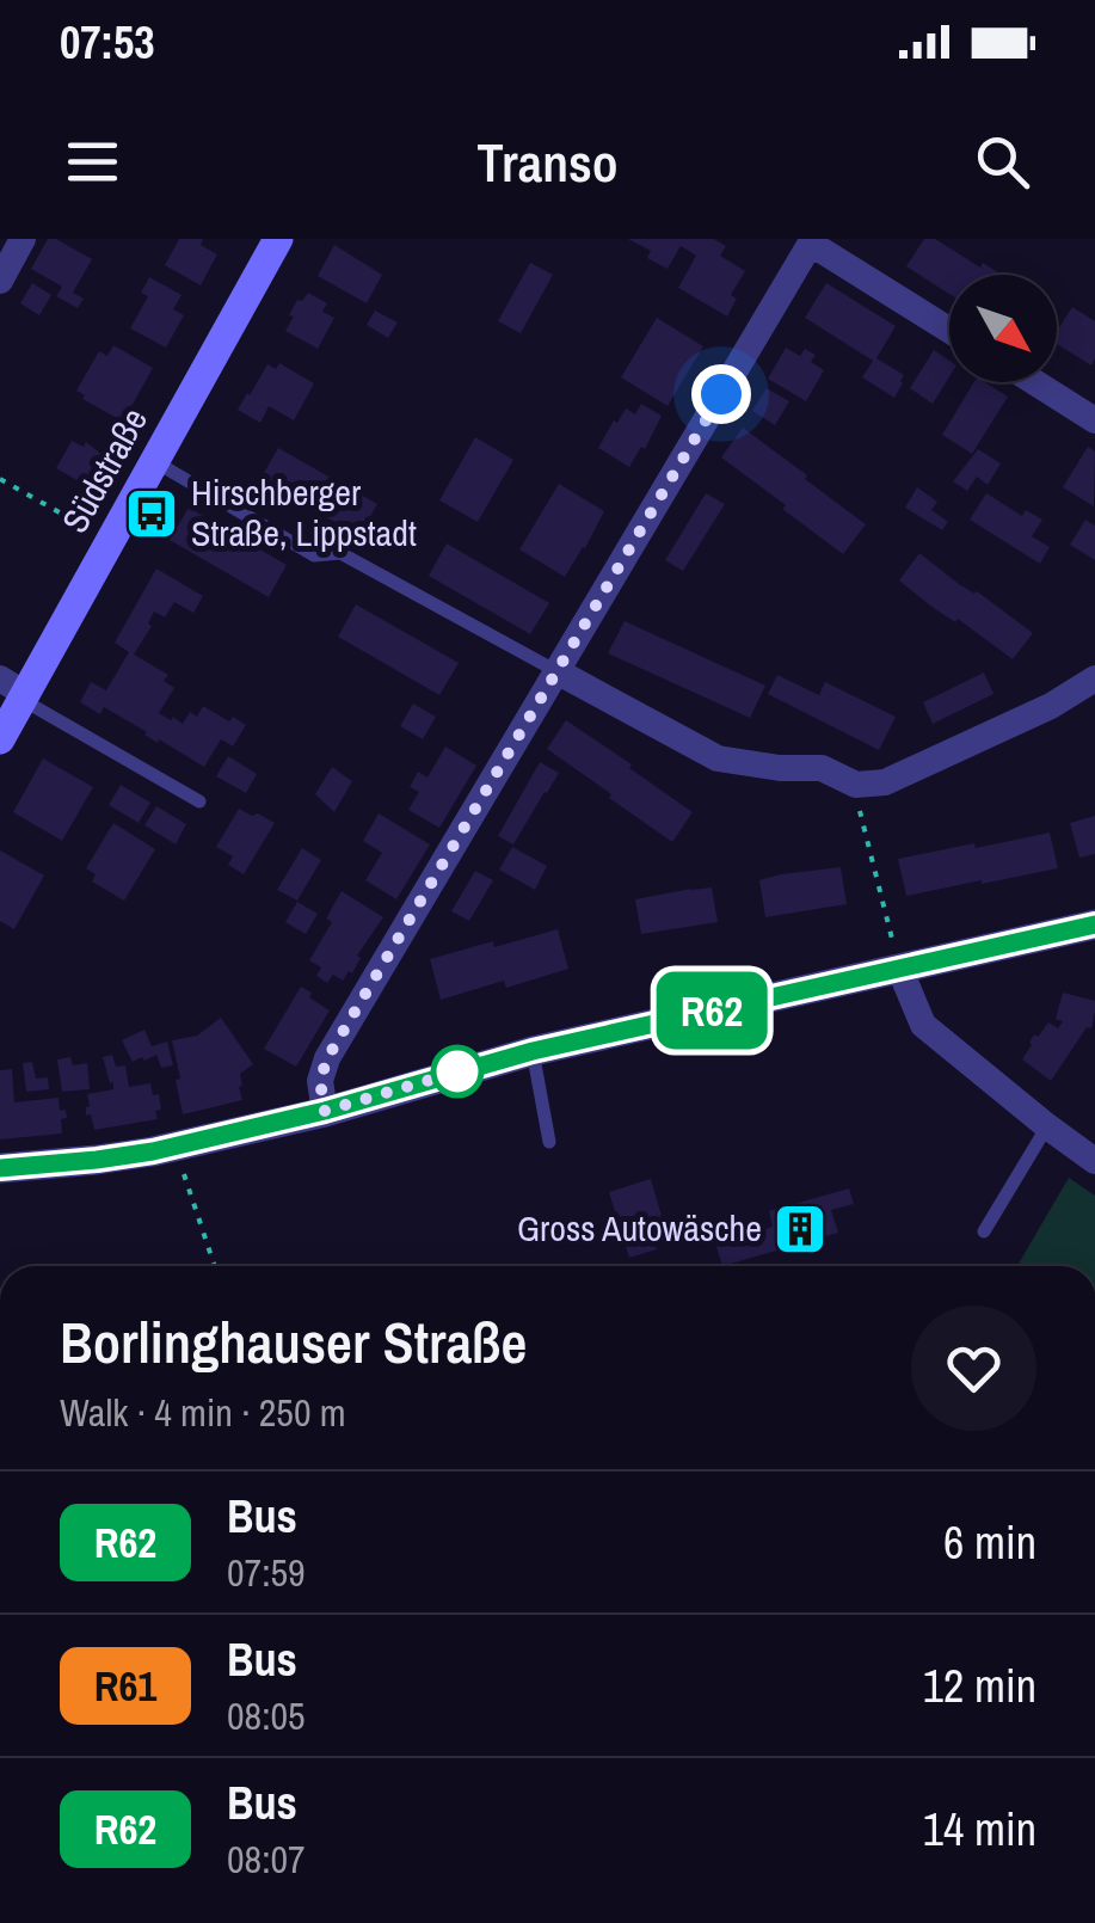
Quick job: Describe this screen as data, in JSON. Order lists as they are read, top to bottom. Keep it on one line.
{"streets":{"main road":["Südstraße"]},"places":{"bus stop":["Hirschberger Straße, Lippstadt"],"building":["Gross Autowäsche"]},"lines":["bus line R62"],"north":"bottom right","page":{"status":"07:53","header":"Transo","on_map":"R62","heading":["Borlinghauser Straße","Walk · 4 min · 250 m"],"list":[{"mark":"R62","name":"Bus","note":"07:59","value":"6 min"},{"mark":"R61","name":"Bus","note":"08:05","value":"12 min"},{"mark":"R62","name":"Bus","note":"08:07","value":"14 min"}]}}
